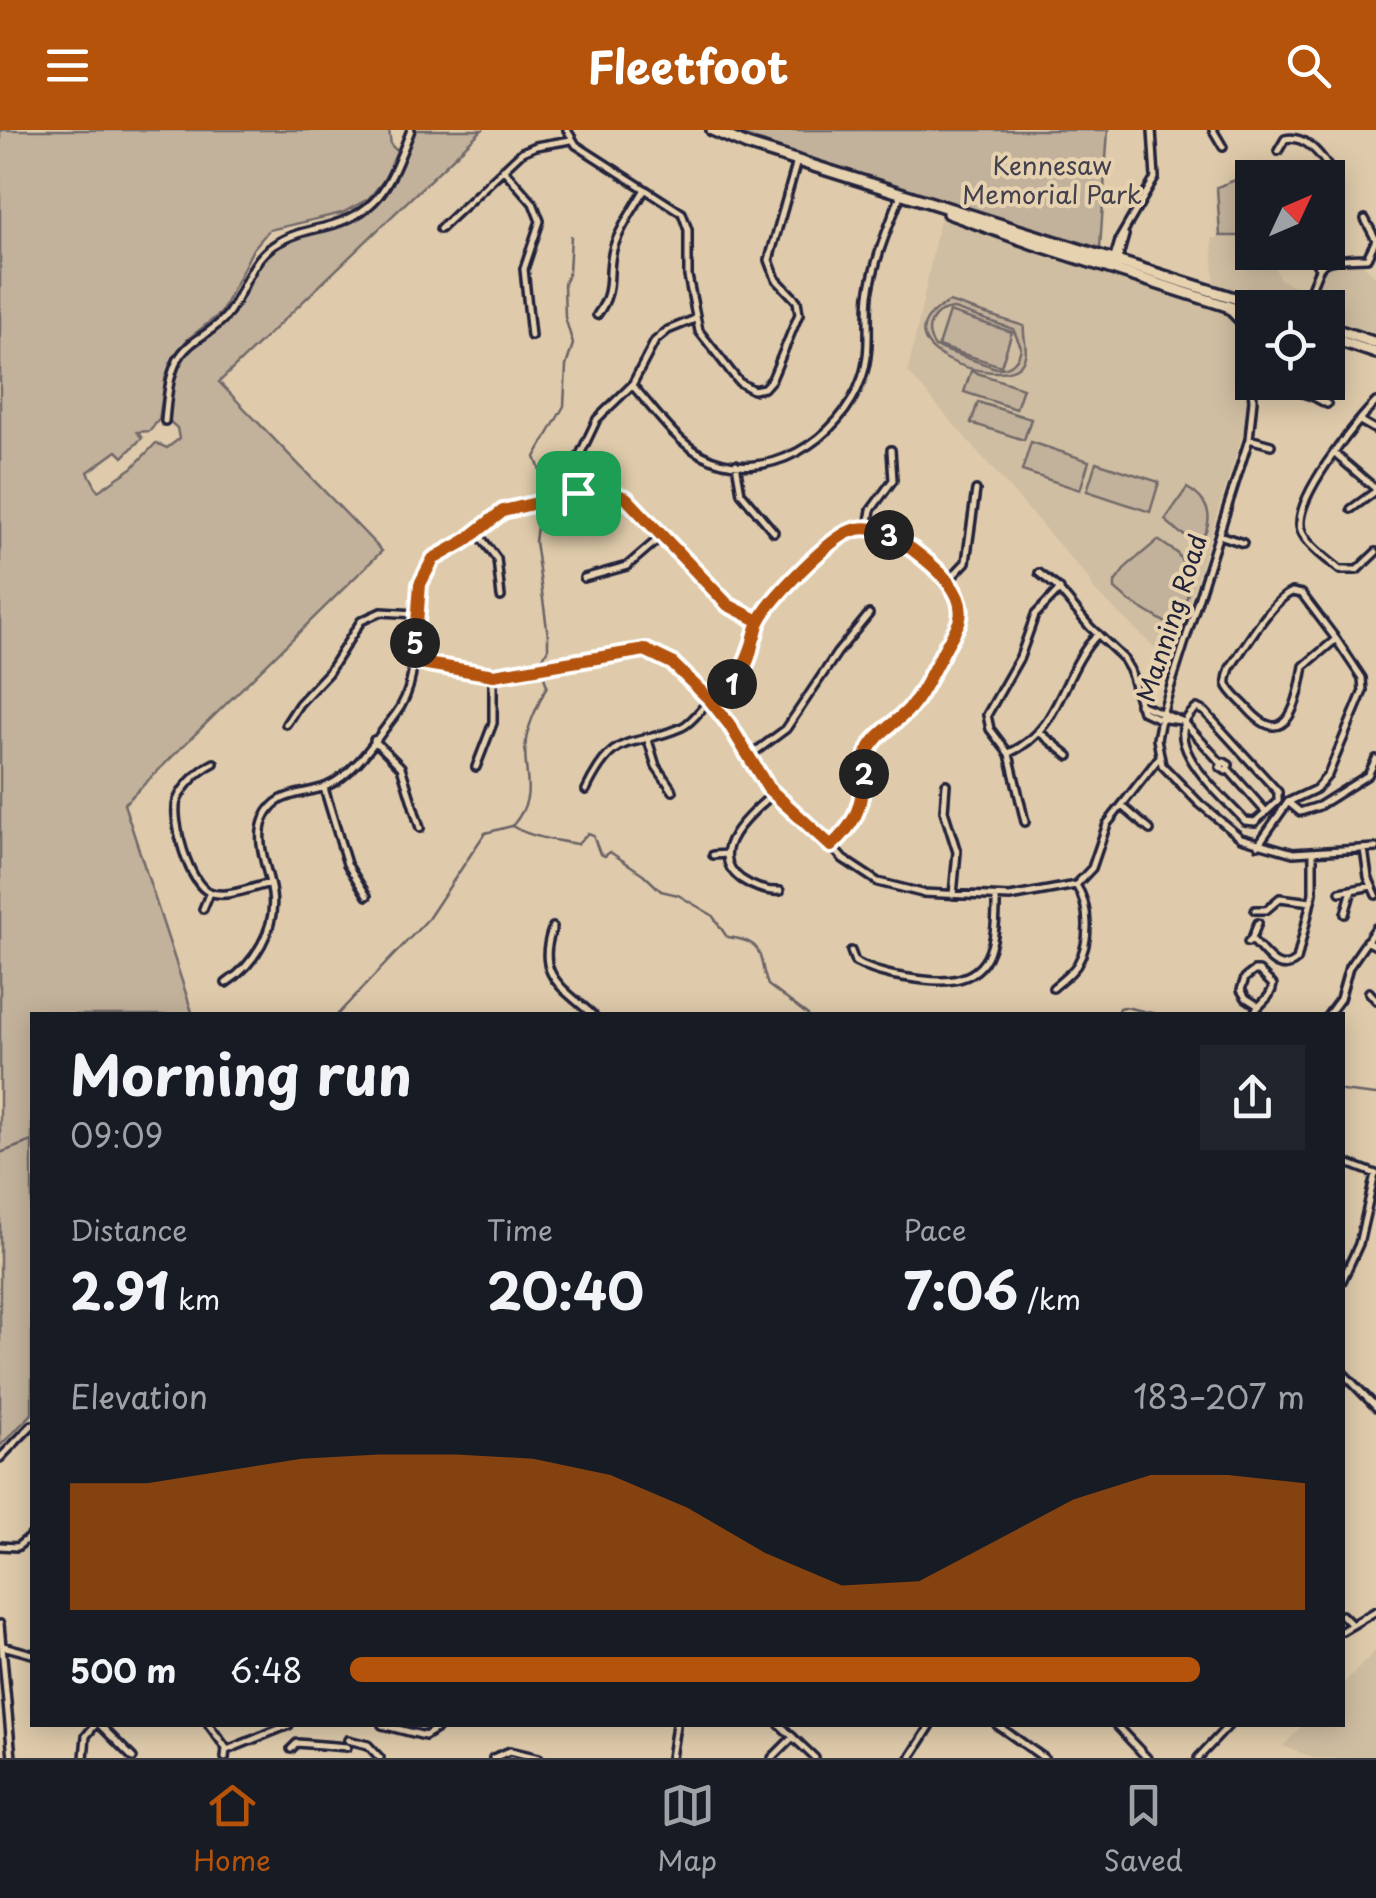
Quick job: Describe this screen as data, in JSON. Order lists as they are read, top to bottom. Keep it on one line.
{"streets":{"street":["Manning Road"]},"parks":["Kennesaw Memorial Park"],"north":"top right","page":{"header":"Fleetfoot","pins":["3","5","1","2"],"heading":["Morning run","09:09"],"stats":[["Distance","2.91 km"],["Time","20:40"],["Pace","7:06 /km"]],"chart":["Elevation","183–207 m"],"list":[{"name":"500 m","note":"6:48"}],"tabs":["Home","Map","Saved"]}}
